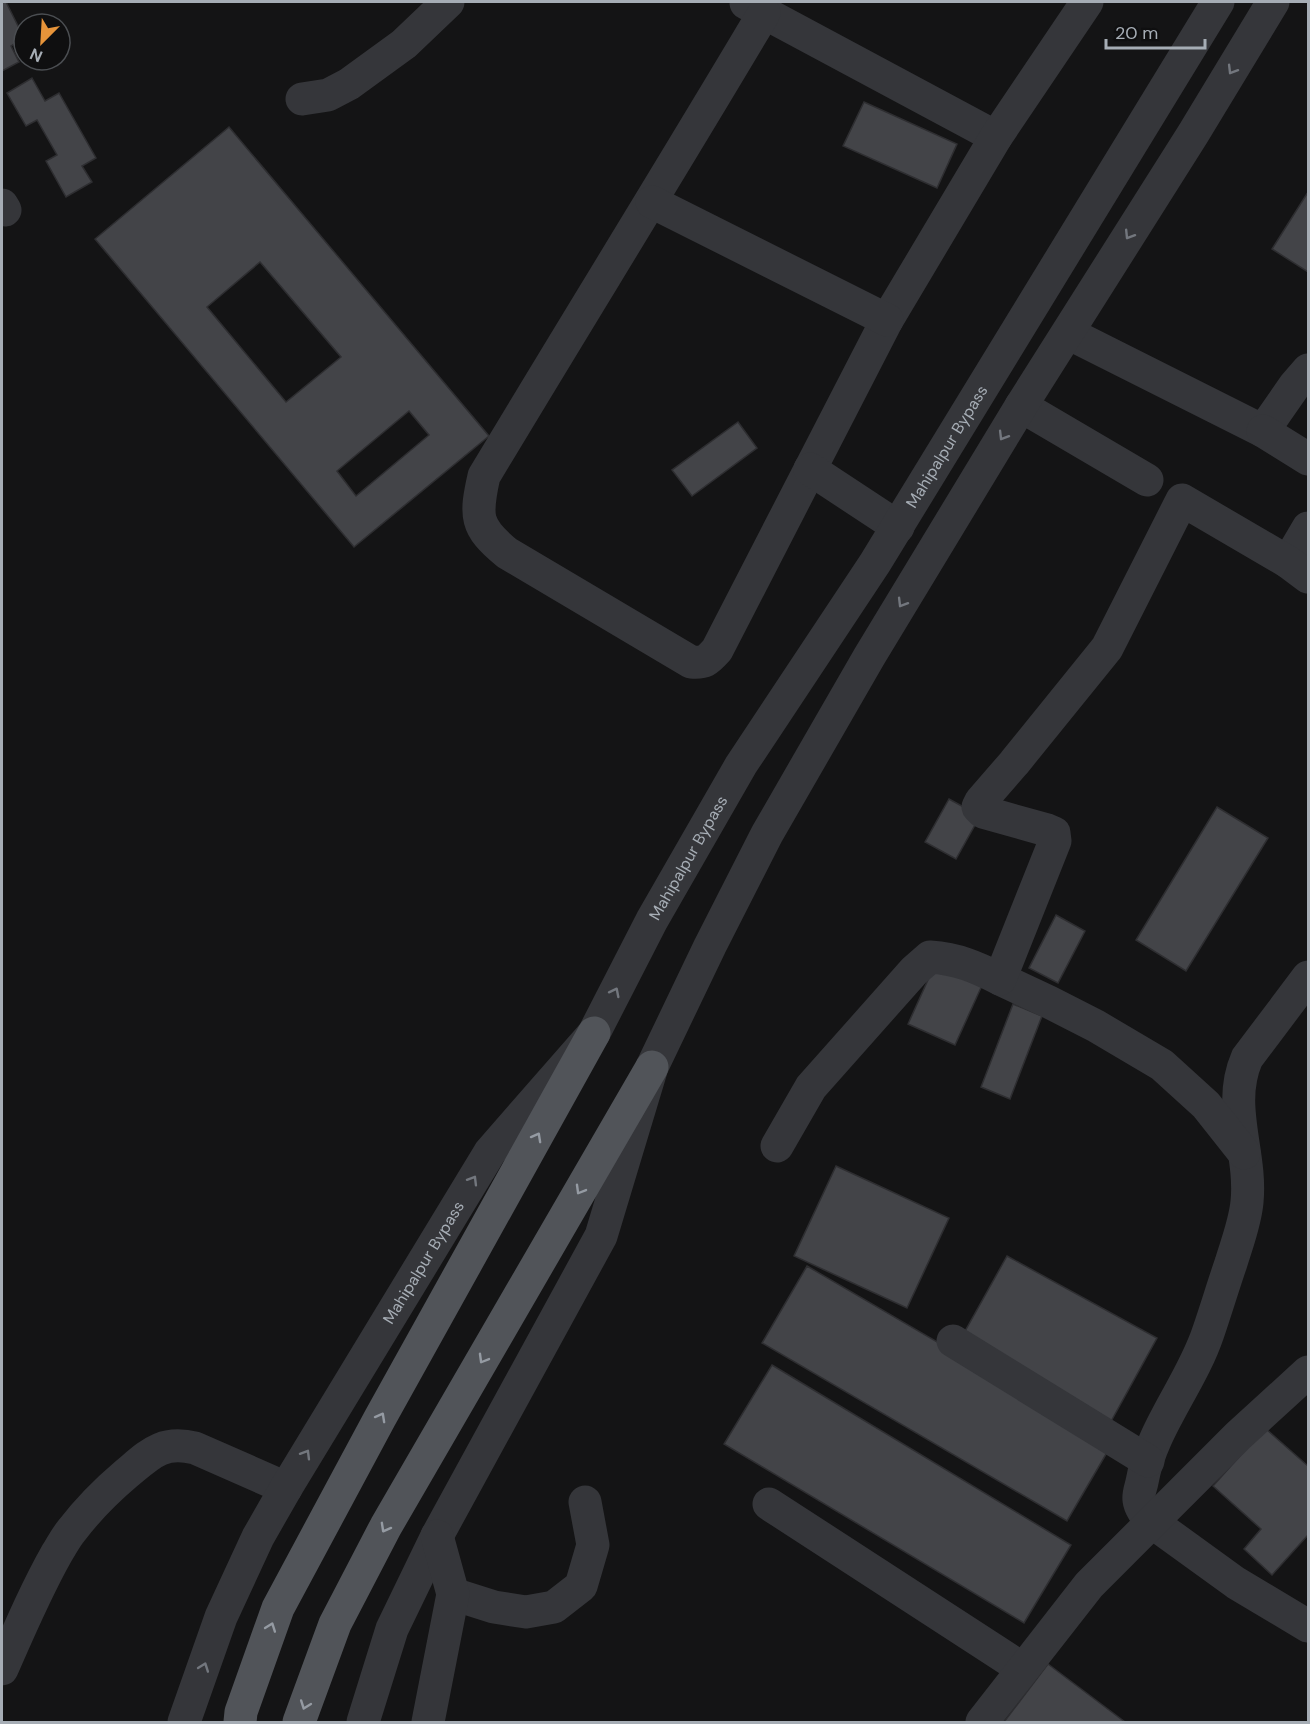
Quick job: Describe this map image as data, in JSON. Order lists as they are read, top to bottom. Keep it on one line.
{"streets":{"street":["Mahipalpur Bypass"]},"scale_bar":"20 m","north":"bottom left"}
